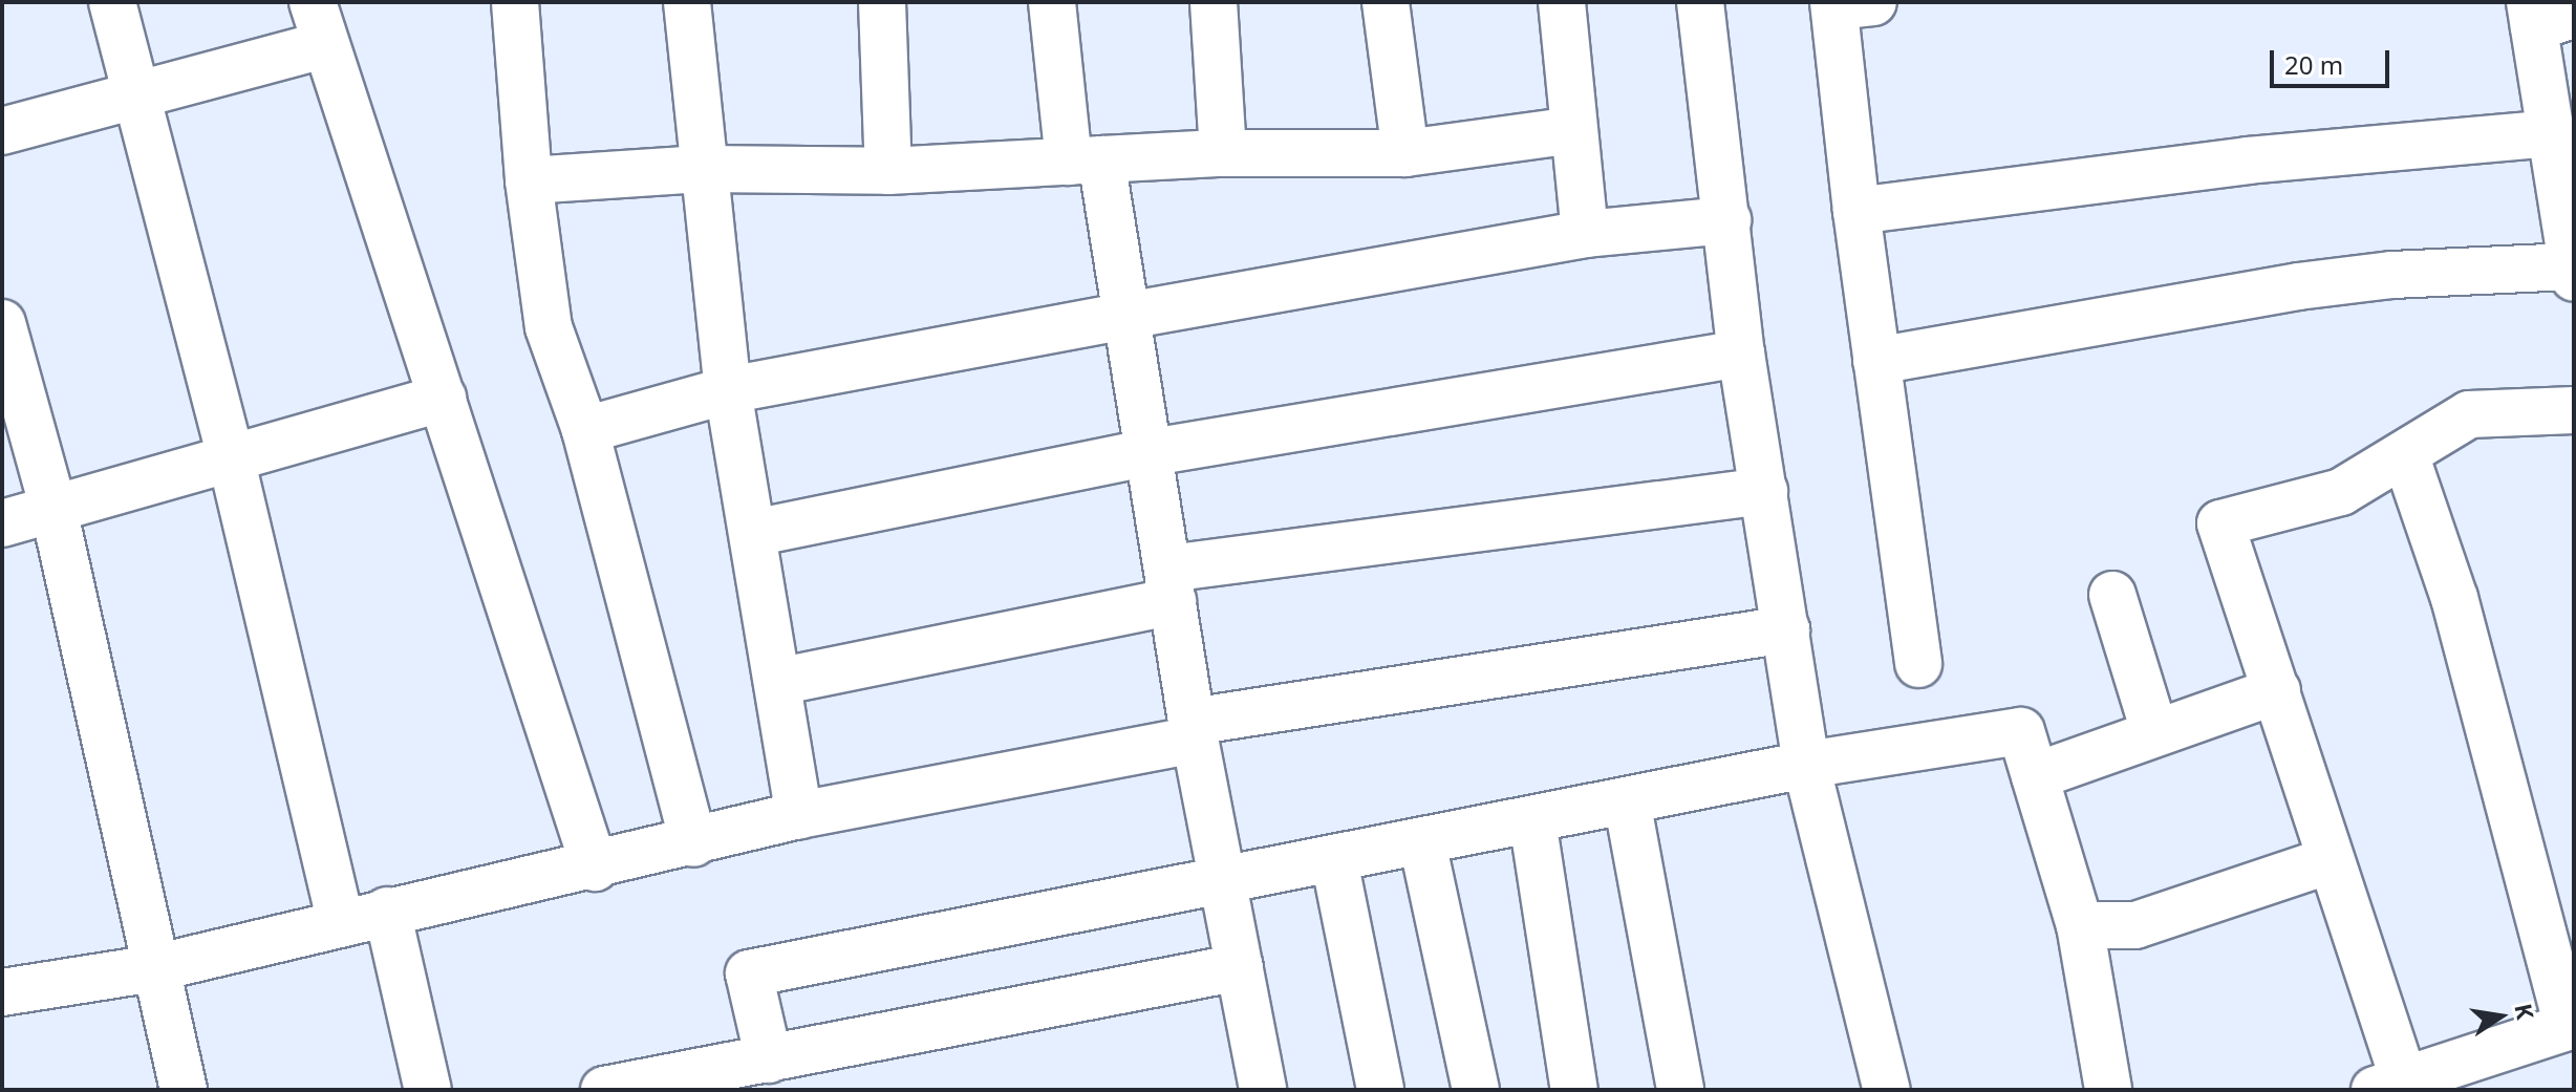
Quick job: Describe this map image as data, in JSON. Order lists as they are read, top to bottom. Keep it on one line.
{"scale_bar":"20 m","north":"right"}
